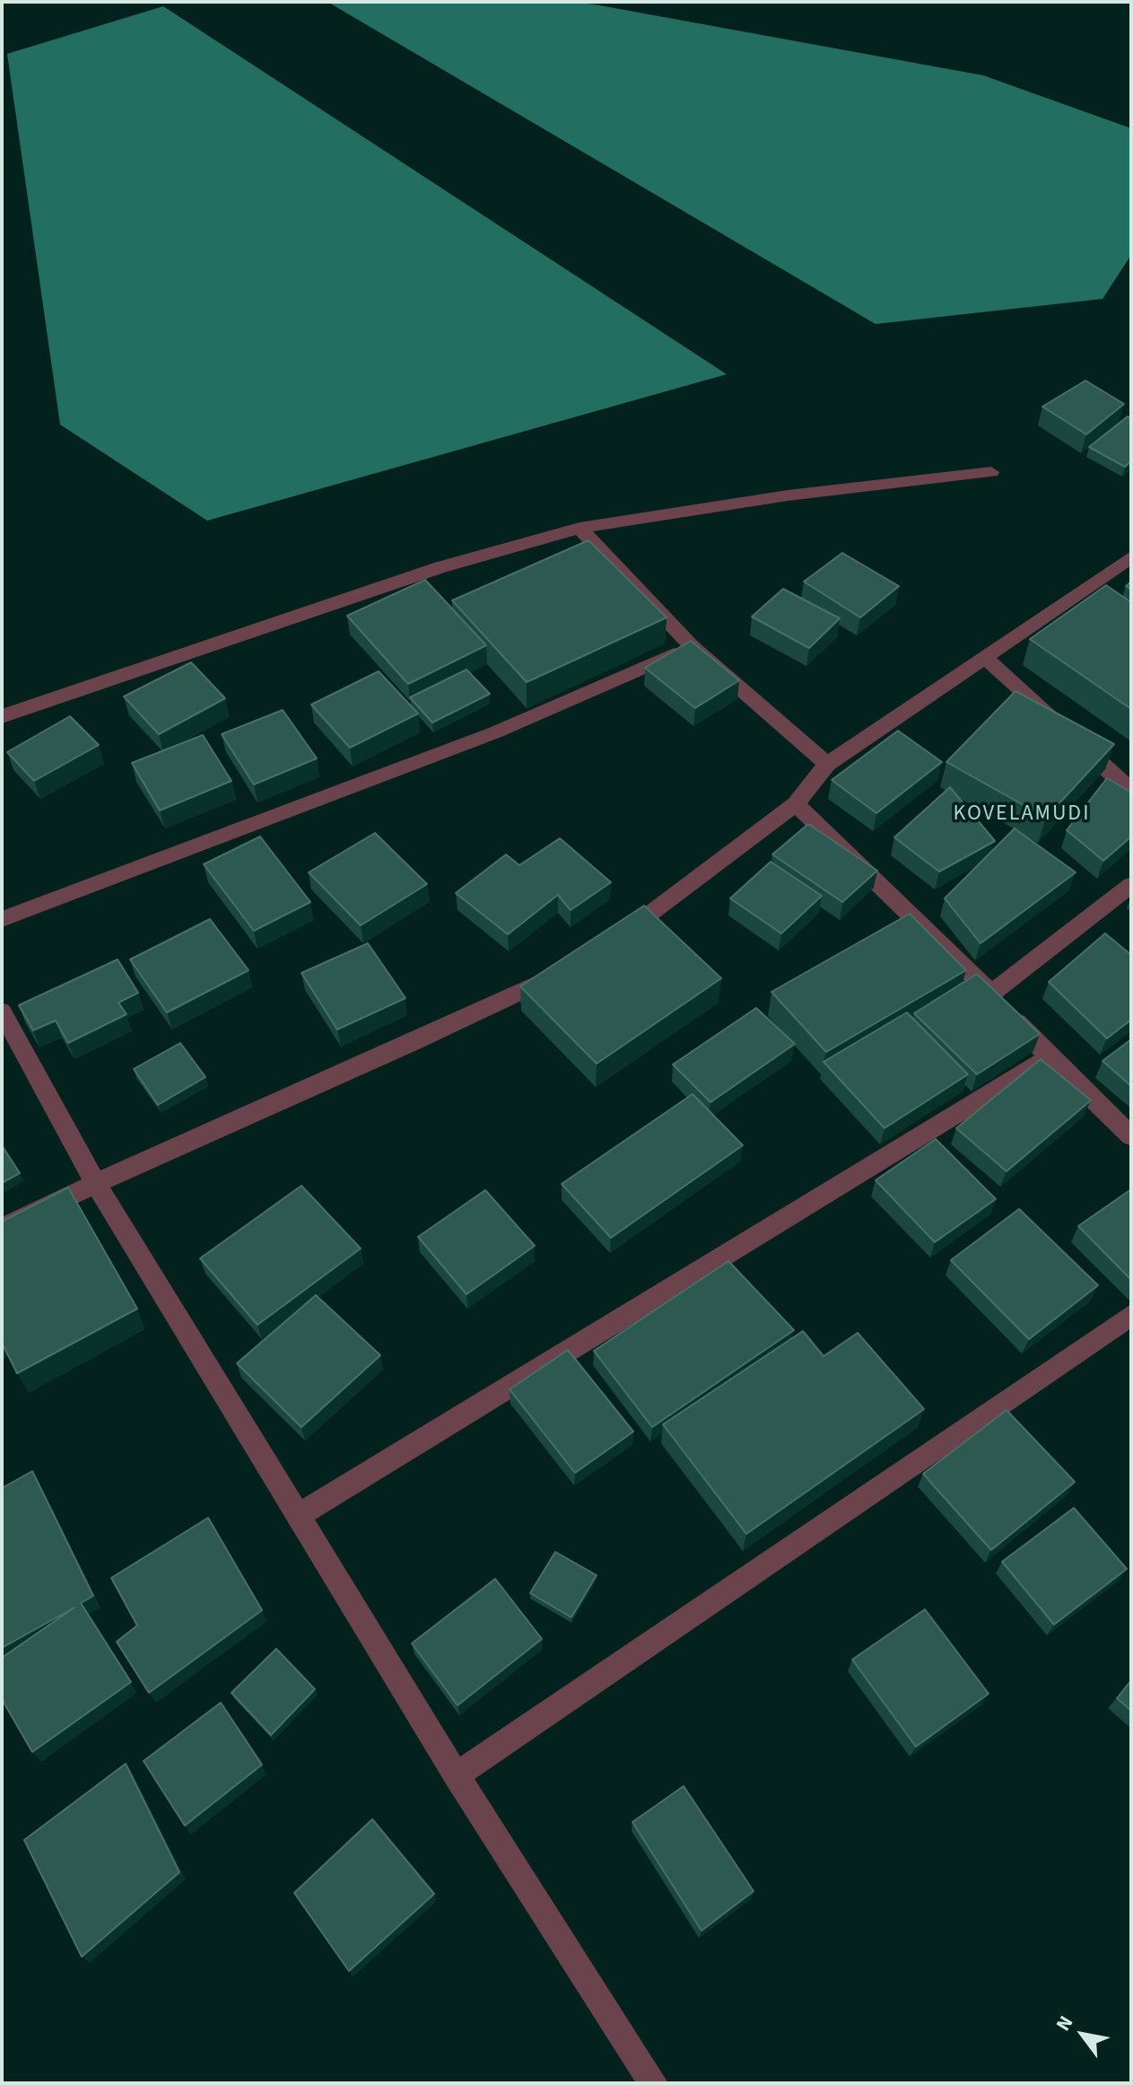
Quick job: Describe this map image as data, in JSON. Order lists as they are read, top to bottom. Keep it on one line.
{"districts":["KOVELAMUDI"],"north":"top left"}
